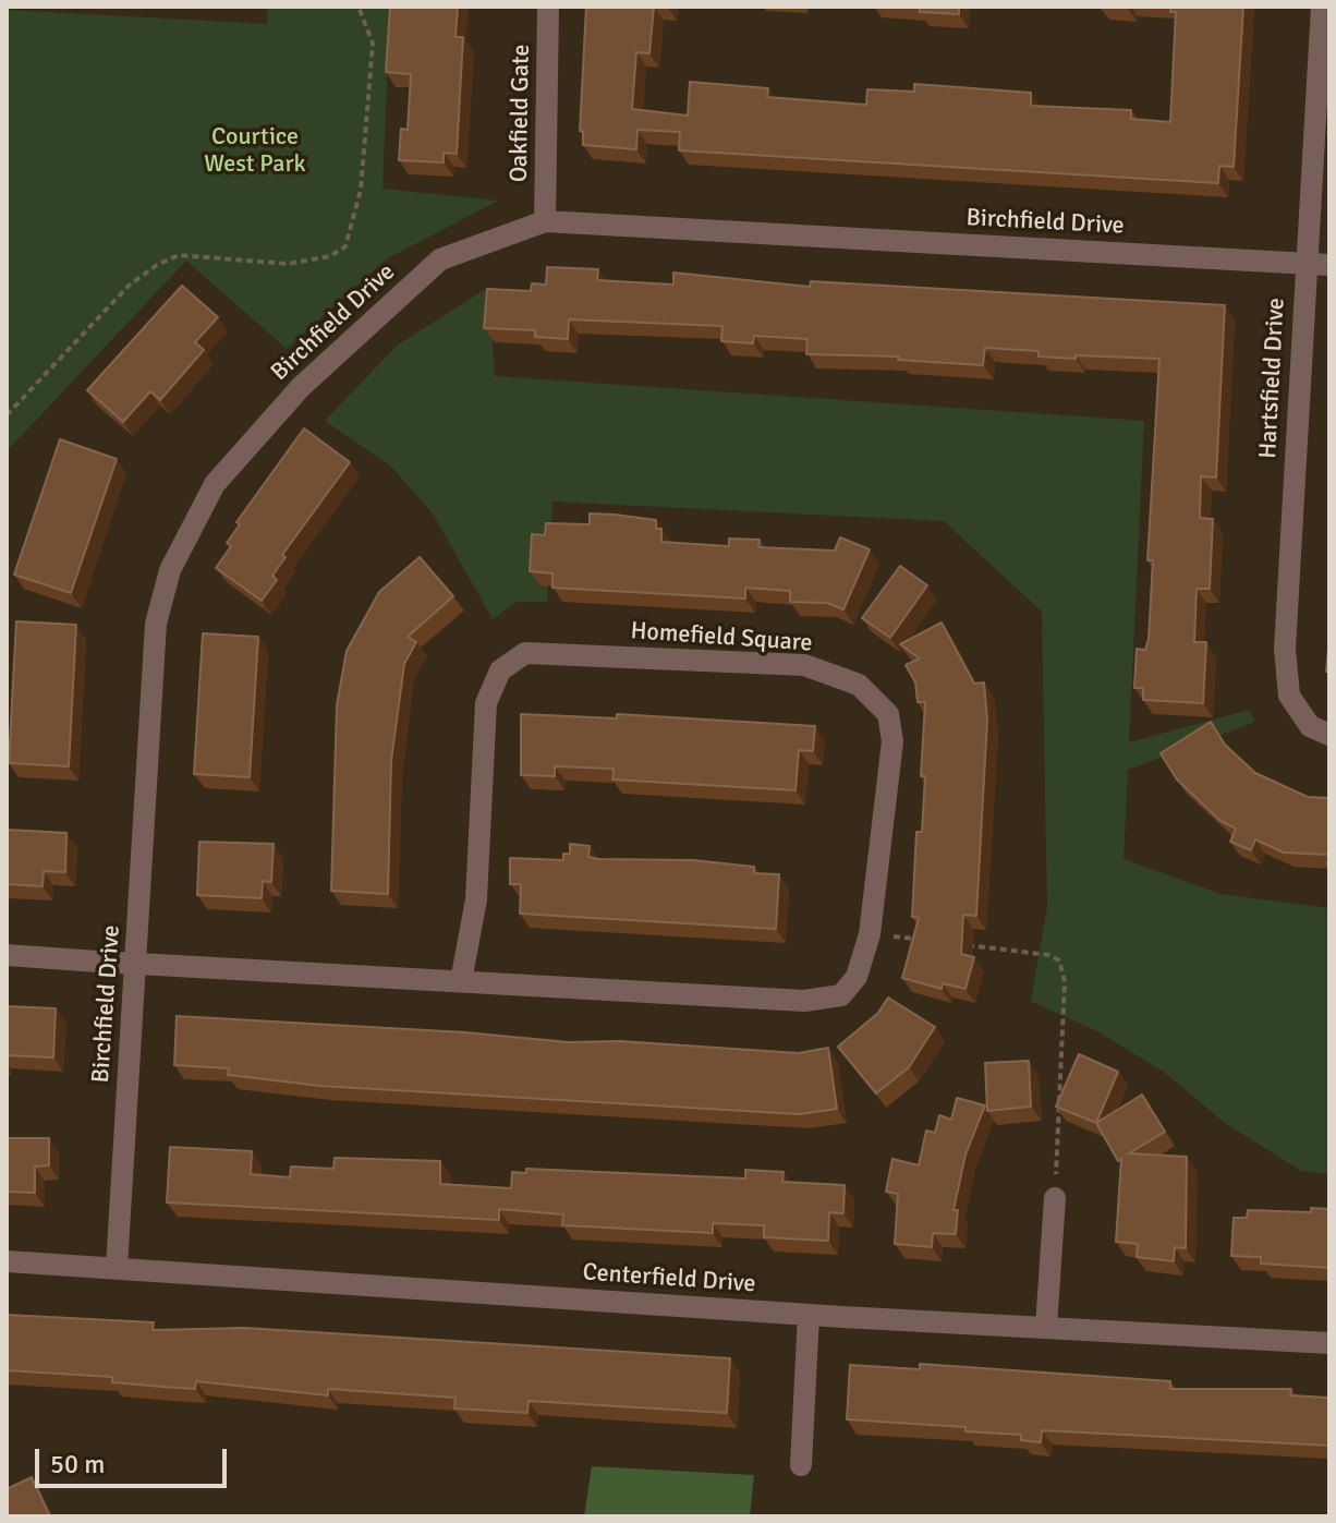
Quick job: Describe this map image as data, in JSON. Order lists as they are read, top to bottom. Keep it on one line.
{"streets":{"street":["Oakfield Gate","Birchfield Drive","Hartsfield Drive","Homefield Square","Centerfield Drive"]},"crossings":[["Oakfield Gate","Birchfield Drive"],["Birchfield Drive","Hartsfield Drive"],["Birchfield Drive","Homefield Square"],["Birchfield Drive","Centerfield Drive"]],"parks":["Courtice West Park"],"scale_bar":"50 m"}
